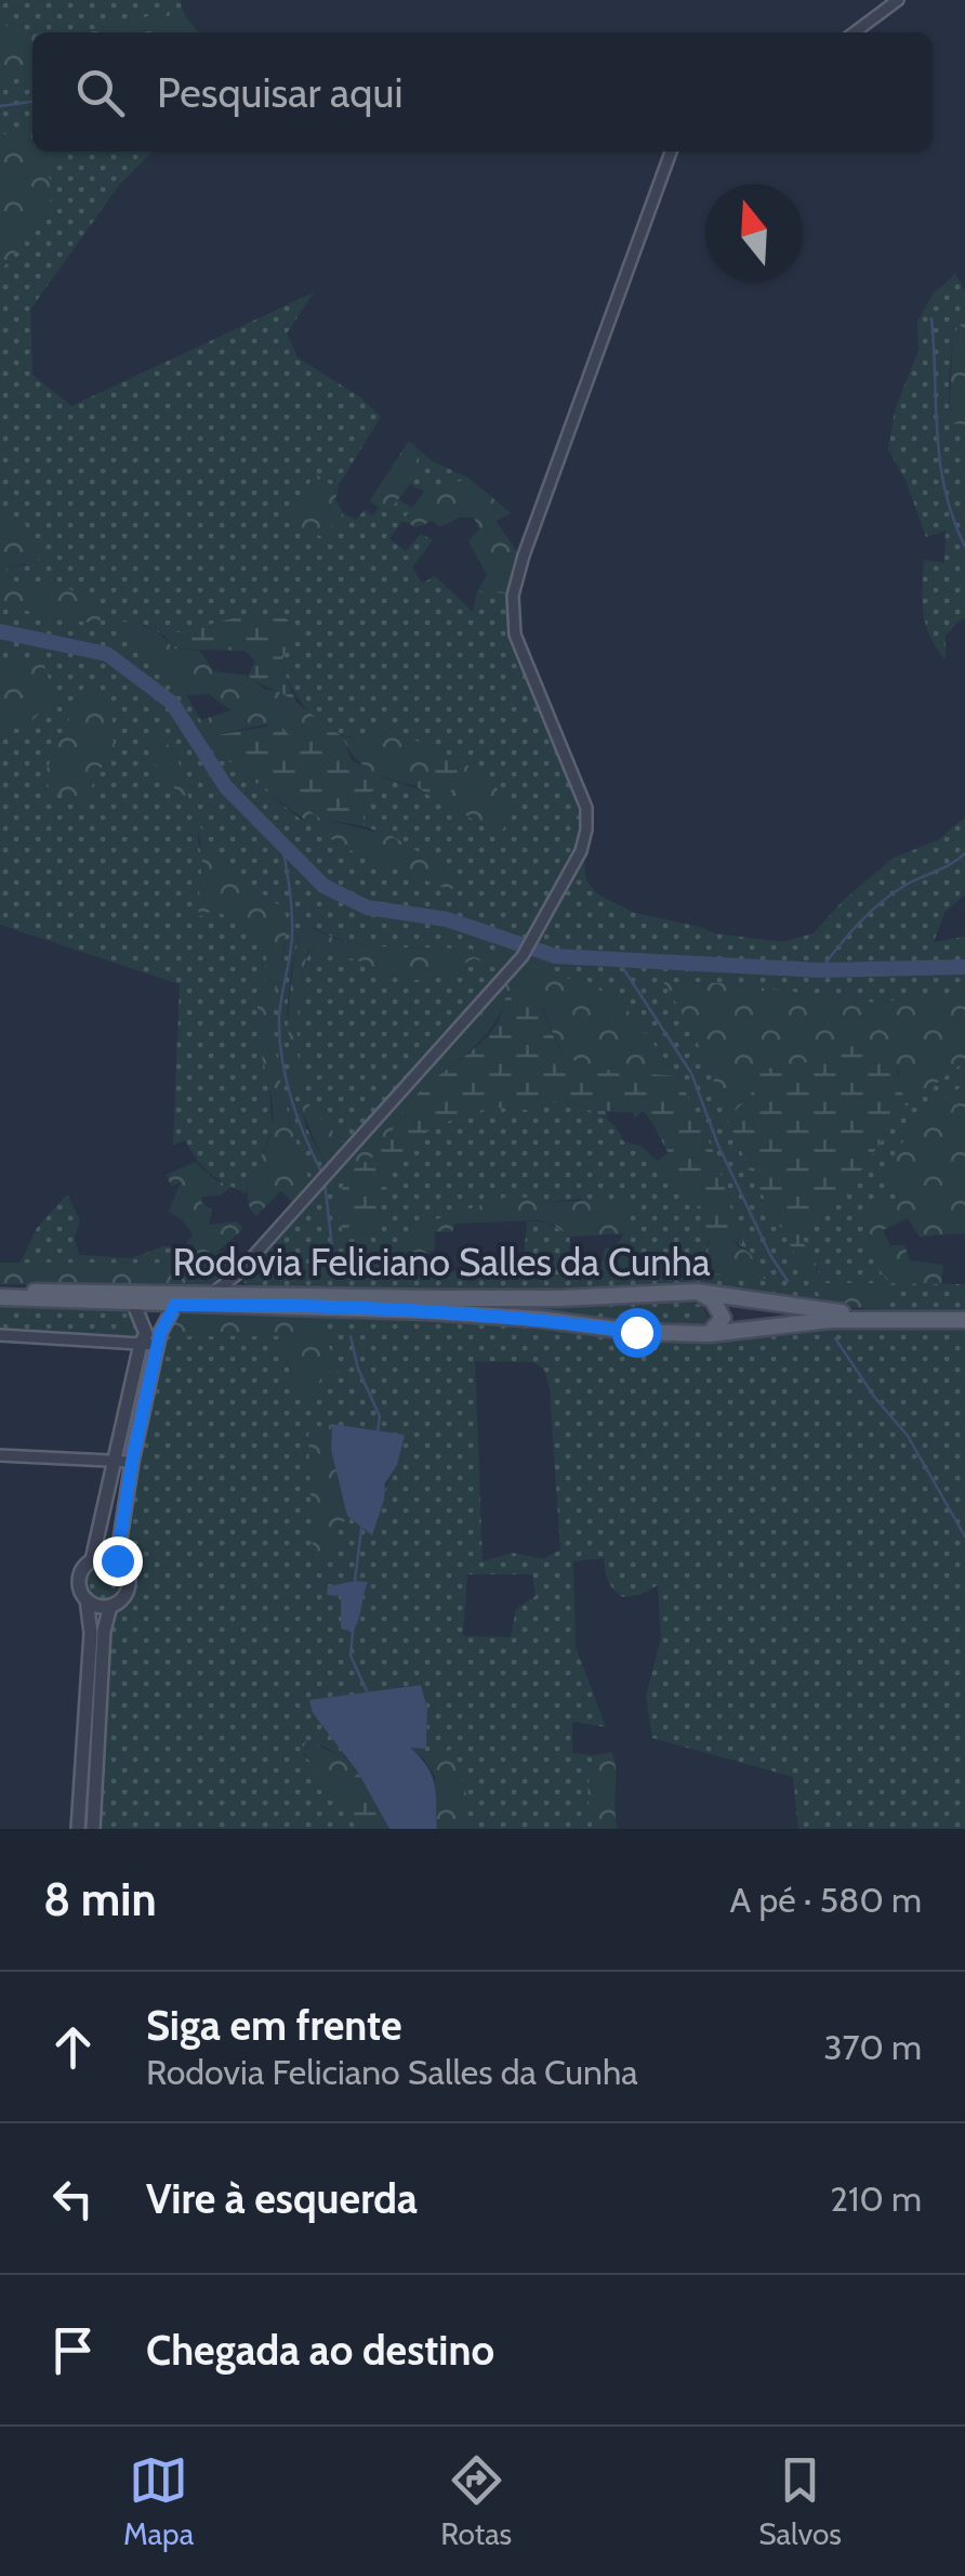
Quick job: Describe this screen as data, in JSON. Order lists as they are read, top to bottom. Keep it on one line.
{"streets":{"main road":["Rodovia Feliciano Salles da Cunha"]},"north":"top","page":{"search":"Pesquisar aqui","heading":["8 min","A pé · 580 m"],"list":[["Siga em frente","Rodovia Feliciano Salles da Cunha","370 m"],["Vire à esquerda","210 m"],"Chegada ao destino"],"nav":["Mapa","Rotas","Salvos"]}}
